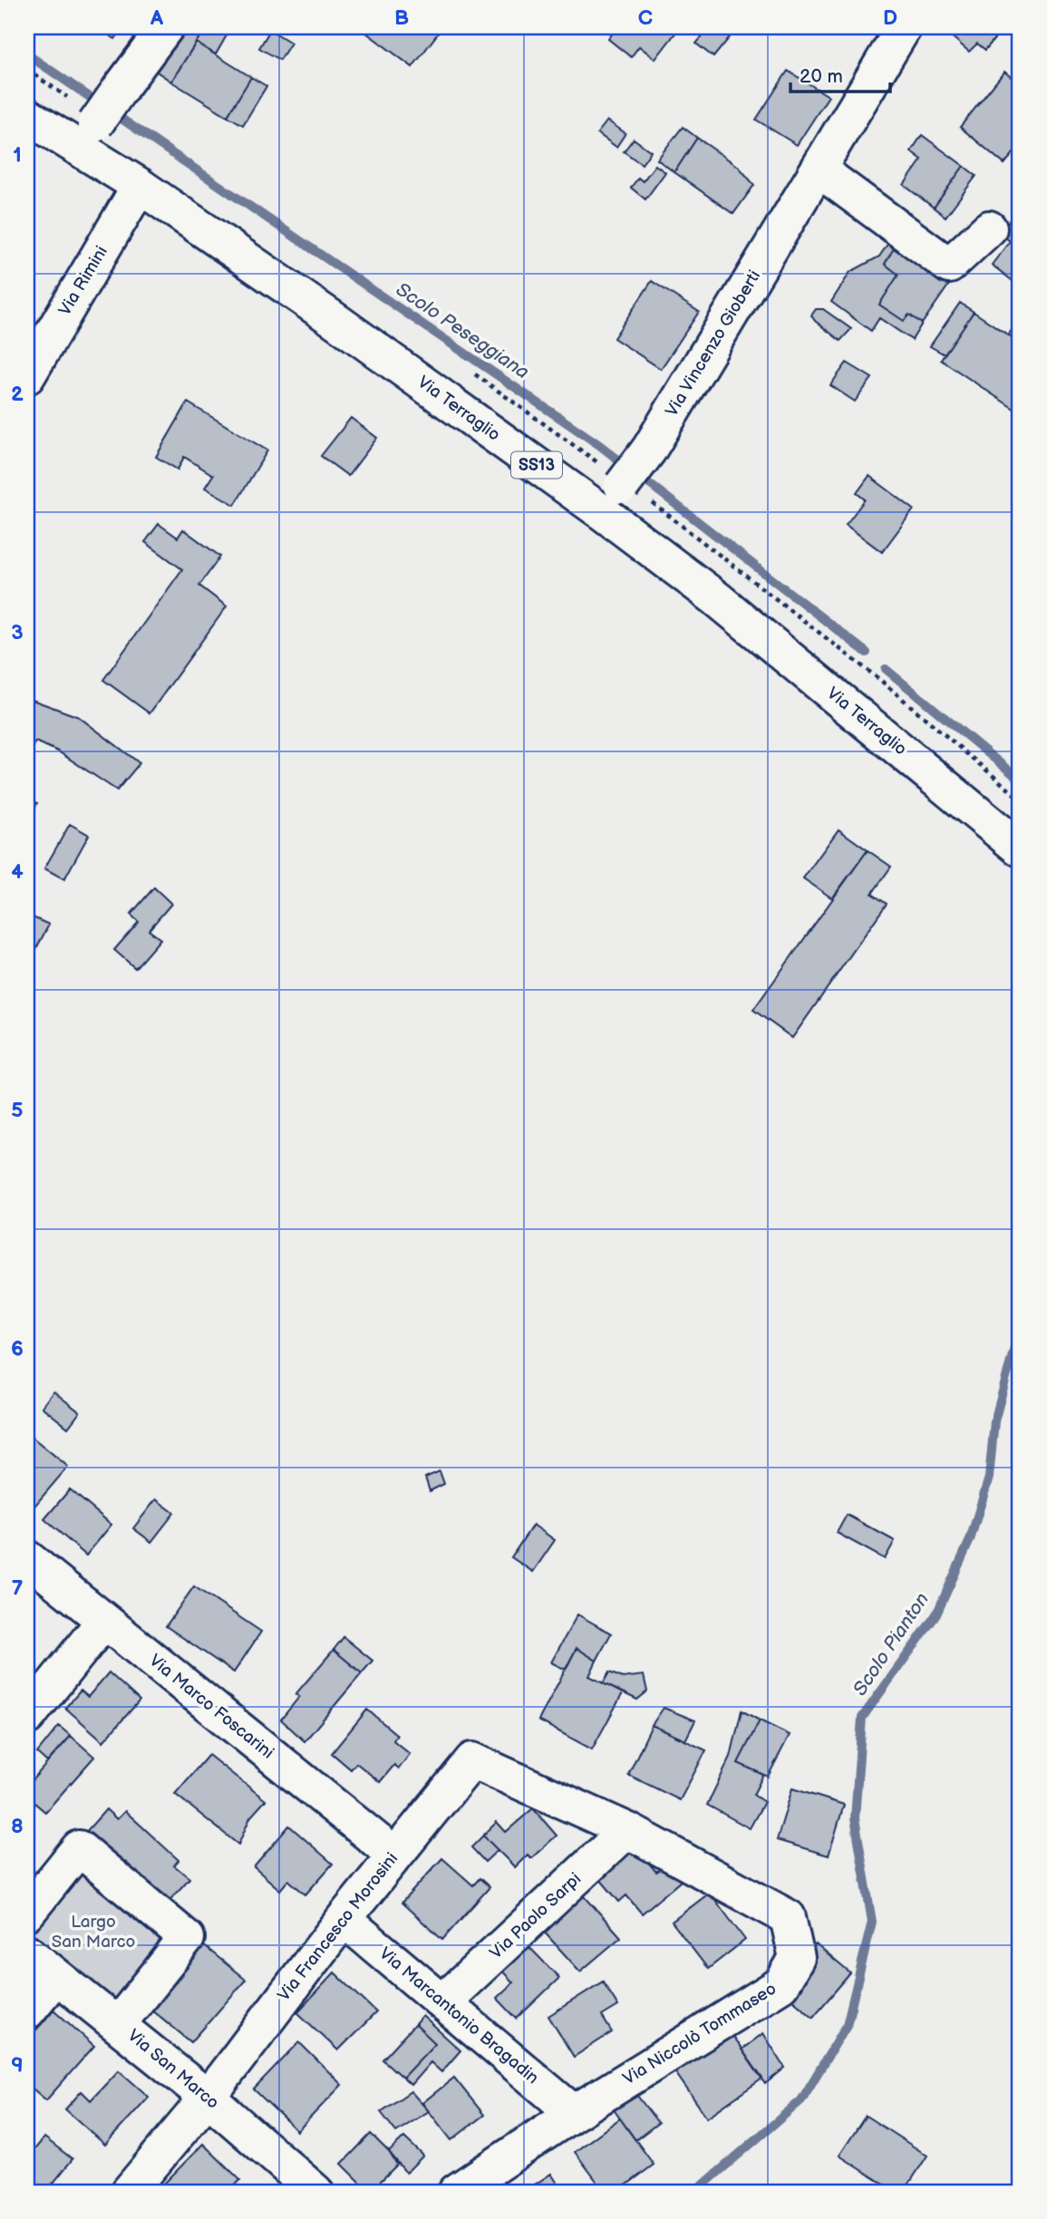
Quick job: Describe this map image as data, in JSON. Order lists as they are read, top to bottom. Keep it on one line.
{"streets":{"street":["Via Rimini","Via Vincenzo Gioberti","Via Terraglio","SS13","Via Marco Foscarini","Via Paolo Sarpi","Via Francesco Morosini","Via Marcantonio Bragadin","Via Niccolò Tommaseo","Via San Marco"]},"crossings":[["Via Rimini","Via Terraglio"],["Via Vincenzo Gioberti","Via Terraglio"],["Via Marco Foscarini","Via Francesco Morosini"],["Via Paolo Sarpi","Via Marcantonio Bragadin"],["Via Paolo Sarpi","Via Niccolò Tommaseo"],["Via Francesco Morosini","Via Marcantonio Bragadin"],["Via Francesco Morosini","Via Niccolò Tommaseo"],["Via Francesco Morosini","Via San Marco"],["Via Marcantonio Bragadin","Via Niccolò Tommaseo"]],"water":["Scolo Peseggiana","Scolo Pianton"],"parks":["Largo San Marco"],"scale_bar":"20 m","grid":{"columns":["A","B","C","D"],"rows":["1","2","3","4","5","6","7","8","9"]}}
